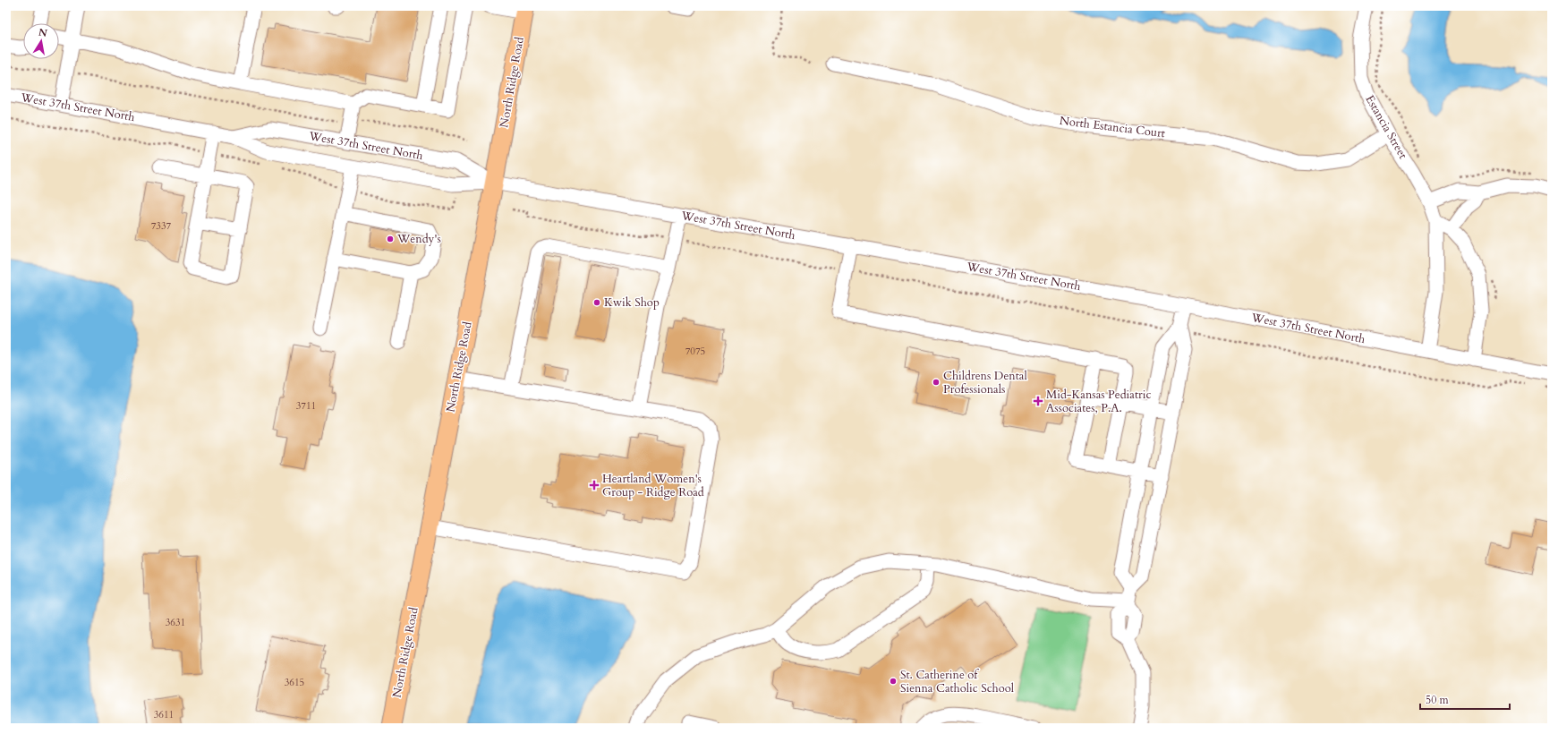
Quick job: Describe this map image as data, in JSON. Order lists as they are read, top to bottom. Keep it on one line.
{"streets":{"main road":["North Ridge Road"],"street":["West 37th Street North","North Estancia Court","Estancia Street"]},"crossings":[["North Ridge Road","West 37th Street North"],["West 37th Street North","Estancia Street"],["North Estancia Court","Estancia Street"]],"places":{"other":["Wendy's","Kwik Shop","Childrens Dental Professionals","St. Catherine of Sienna Catholic School"],"health":["Mid-Kansas Pediatric Associates, P.A.","Heartland Women's Group - Ridge Road"]},"house_numbers":["7337","7075","3711","3631","3615","3611"],"scale_bar":"50 m","north":"top"}
